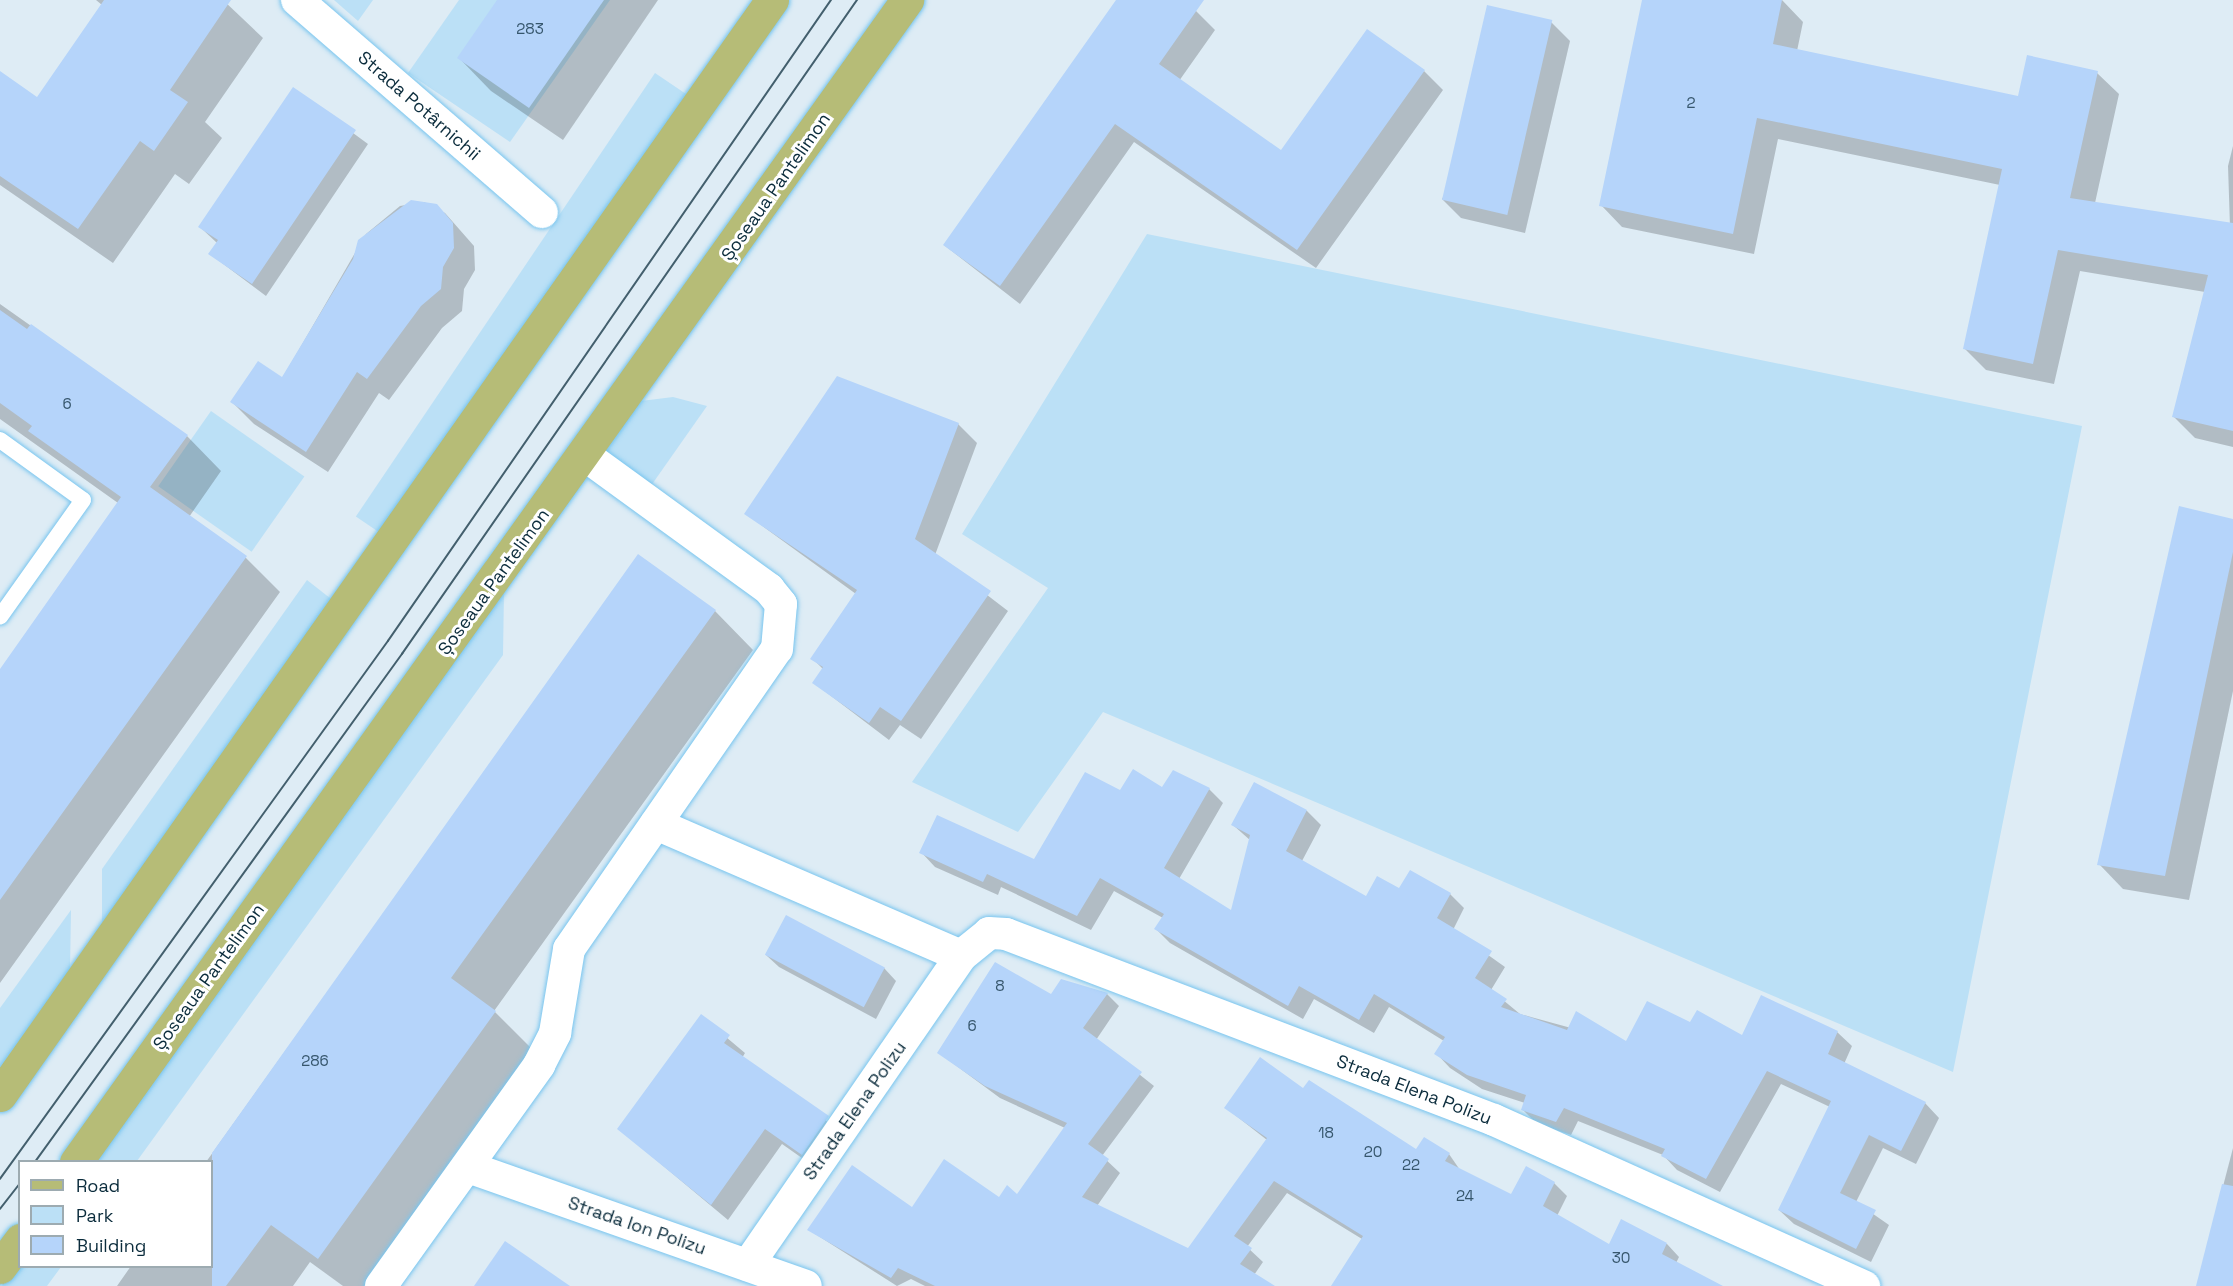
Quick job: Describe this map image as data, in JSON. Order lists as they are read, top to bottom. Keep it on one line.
{"streets":{"main road":["Șoseaua Pantelimon"],"street":["Strada Potârnichii","Strada Elena Polizu","Strada Ion Polizu"]},"crossings":[["Strada Elena Polizu","Strada Ion Polizu"]],"house_numbers":["283","2","6","8","6","286","18","20","22","24","30"],"legend":["Road","Park","Building"]}
